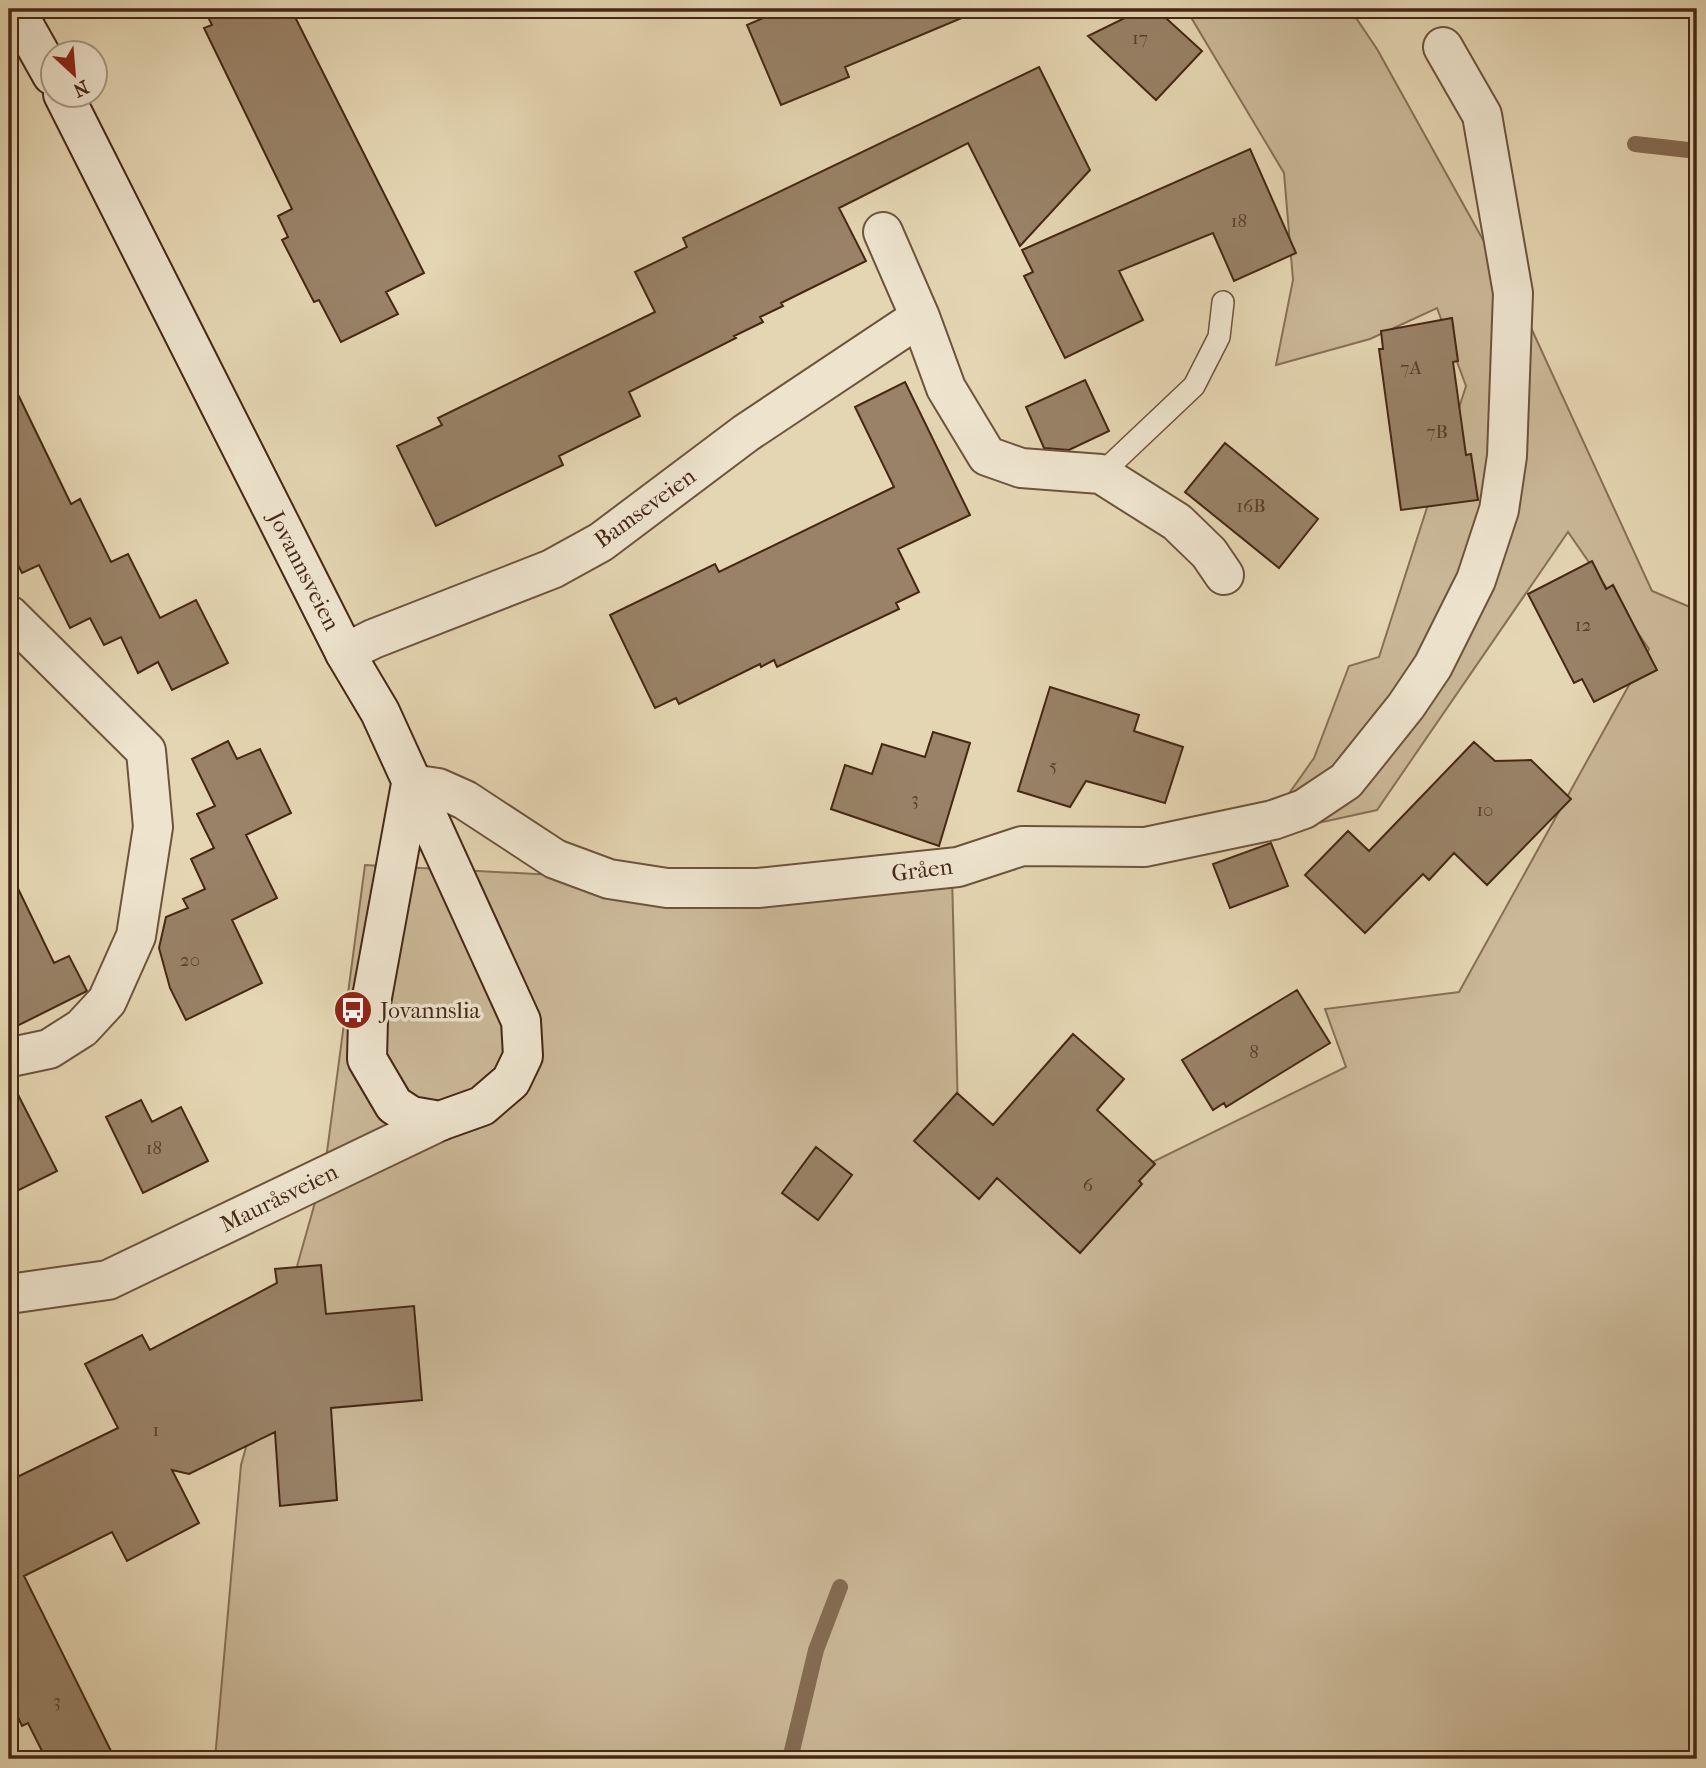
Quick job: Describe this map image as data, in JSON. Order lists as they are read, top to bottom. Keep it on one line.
{"streets":{"street":["Bamseveien","Jovannsveien","Gråen","Mauråsveien"]},"crossings":[["Bamseveien","Jovannsveien"],["Jovannsveien","Gråen"],["Jovannsveien","Mauråsveien"]],"places":{"bus stop":["Jovannslia"]},"house_numbers":["17","18","7A","7B","16B","12","5","3","10","20","8","18","6","1","3"],"north":"bottom right"}
